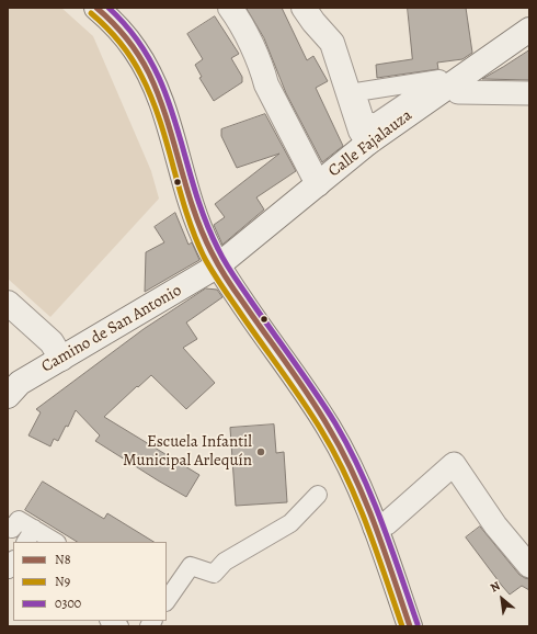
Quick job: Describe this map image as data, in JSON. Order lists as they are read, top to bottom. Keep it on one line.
{"streets":{"main road":["Calle Fajalauza","Camino de San Antonio"]},"crossings":[["Calle Fajalauza","Camino de San Antonio"]],"places":["Escuela Infantil Municipal Arlequín"],"lines":["transit line N8","transit line 0300","transit line N9"],"legend":["N8","N9","0300"],"north":"top left"}
